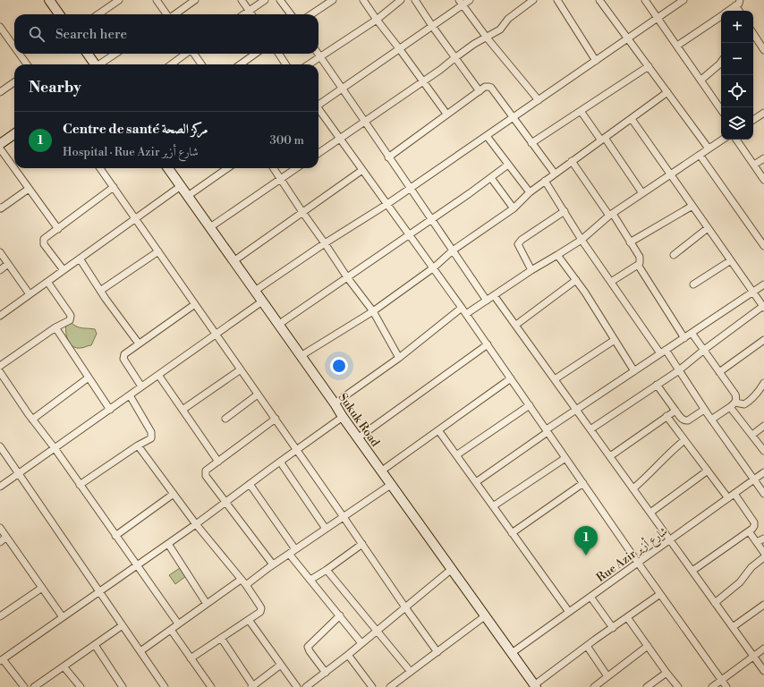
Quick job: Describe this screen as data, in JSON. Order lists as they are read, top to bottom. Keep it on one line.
{"streets":{"street":["Sukuk Road","Rue Azir شارع أزير"]},"crossings":[["Sukuk Road","Rue Azir شارع أزير"]],"page":{"map_buttons":["+","−"],"search":"Search here","heading":"Nearby","list":[{"mark":"1","name":"Centre de santé مركز الصحة","note":"Hospital · Rue Azir شارع أزير","value":"300 m"}],"pins":"1"}}
